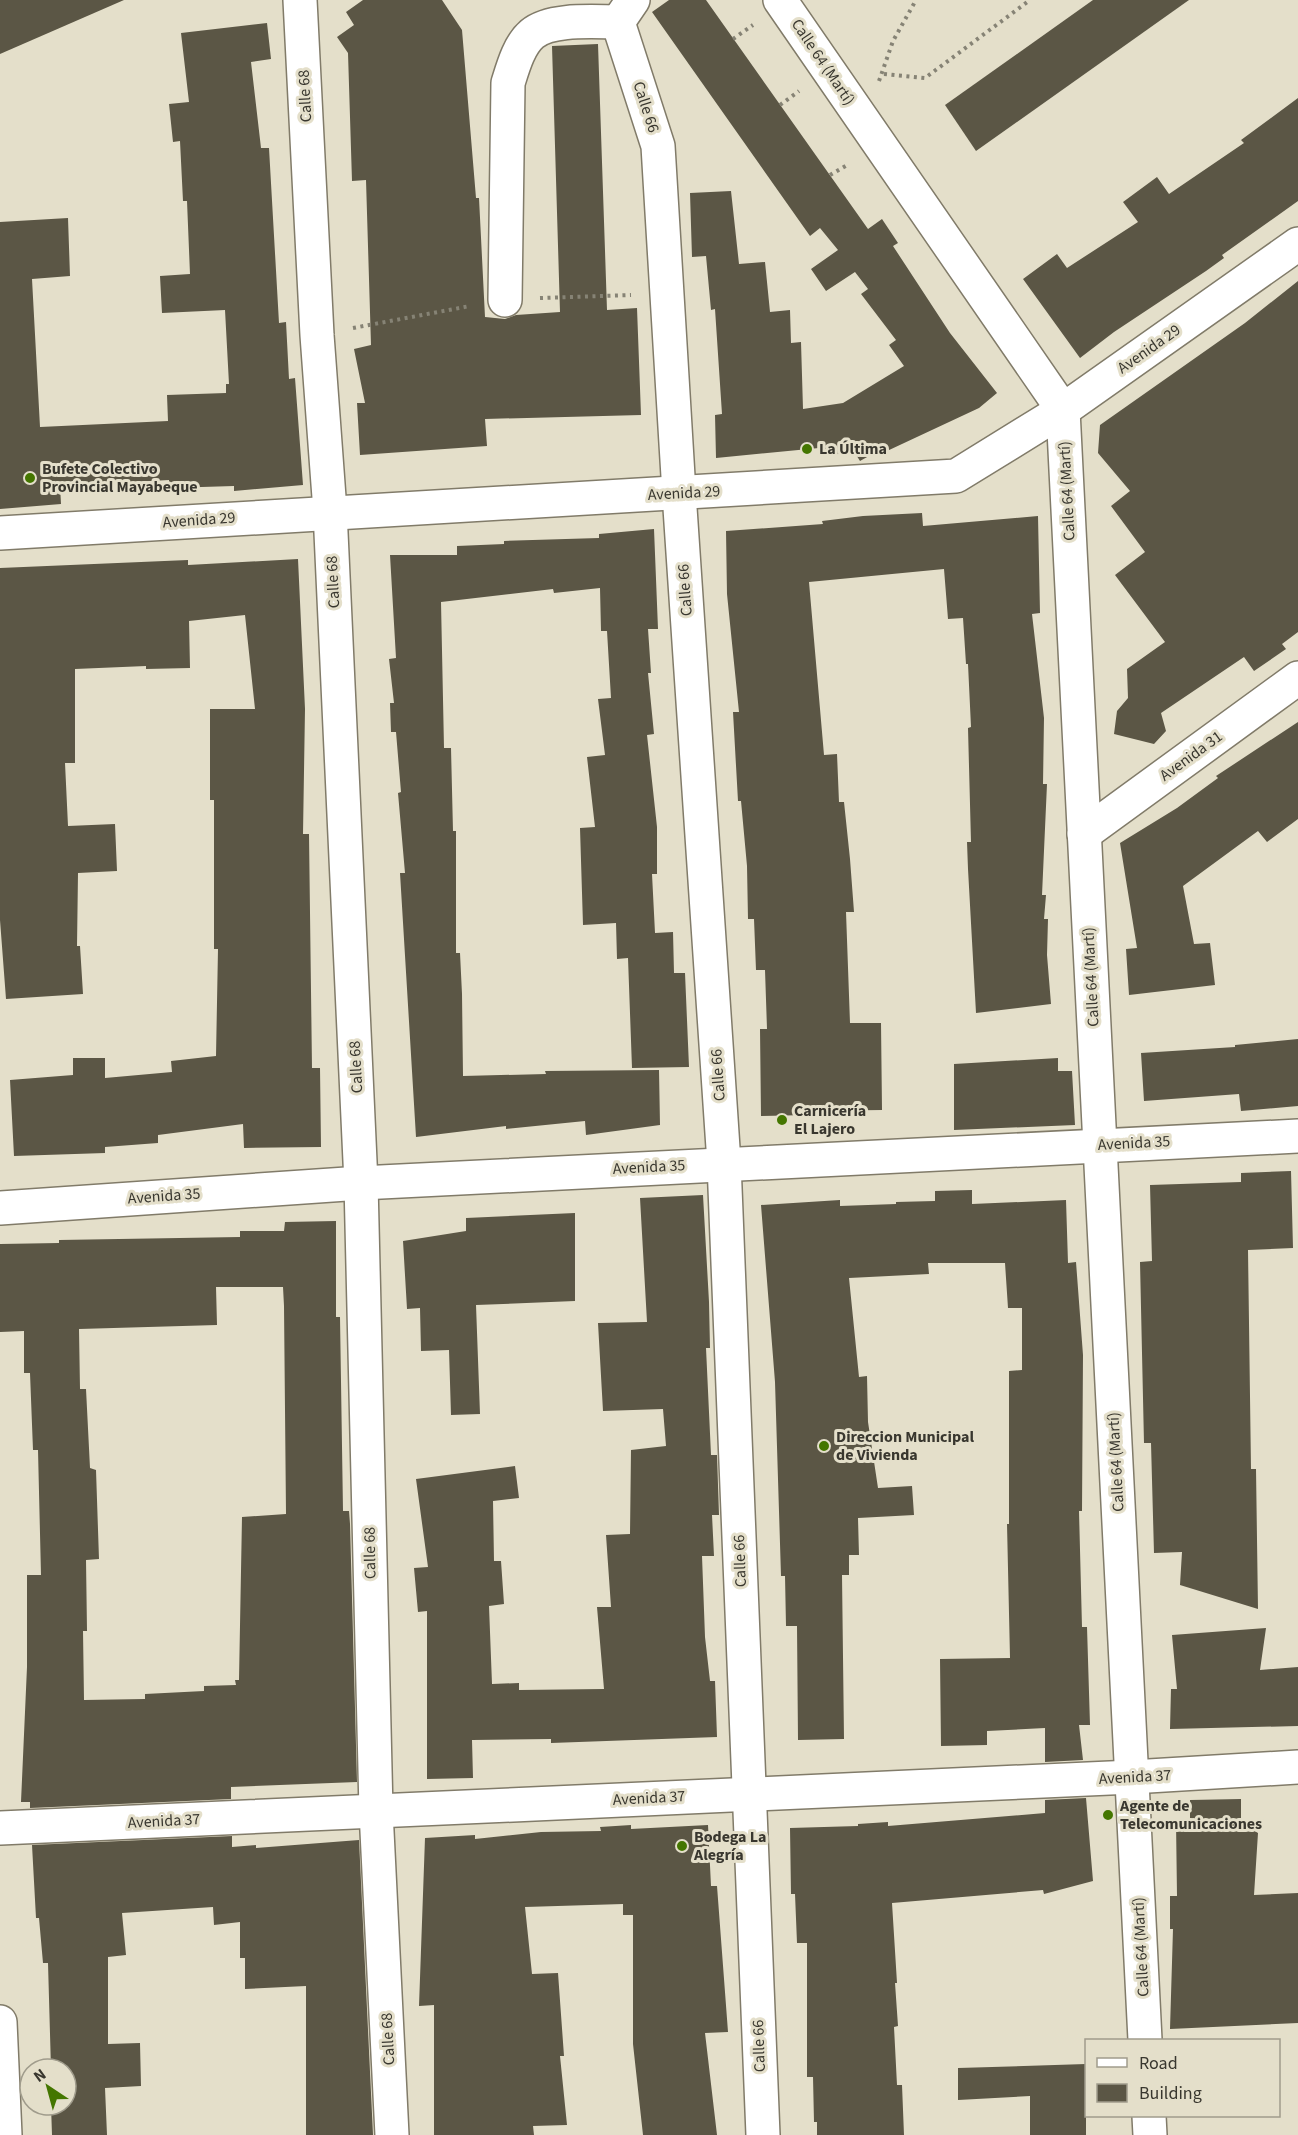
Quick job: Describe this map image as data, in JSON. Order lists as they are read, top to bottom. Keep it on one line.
{"streets":{"street":["Calle 64 (Martí)","Calle 68","Calle 66","Avenida 29","Avenida 31","Avenida 35","Avenida 37"]},"crossings":[["Calle 64 (Martí)","Avenida 29"],["Calle 64 (Martí)","Avenida 31"],["Calle 64 (Martí)","Avenida 35"],["Calle 64 (Martí)","Avenida 37"],["Calle 68","Avenida 29"],["Calle 68","Avenida 35"],["Calle 68","Avenida 37"],["Calle 66","Avenida 29"],["Calle 66","Avenida 35"],["Calle 66","Avenida 37"]],"places":["La Última","Bufete Colectivo Provincial Mayabeque","Carnicería El Lajero","Direccion Municipal de Vivienda","Agente de Telecomunicaciones","Bodega La Alegría"],"legend":["Road","Building"],"north":"top left"}
